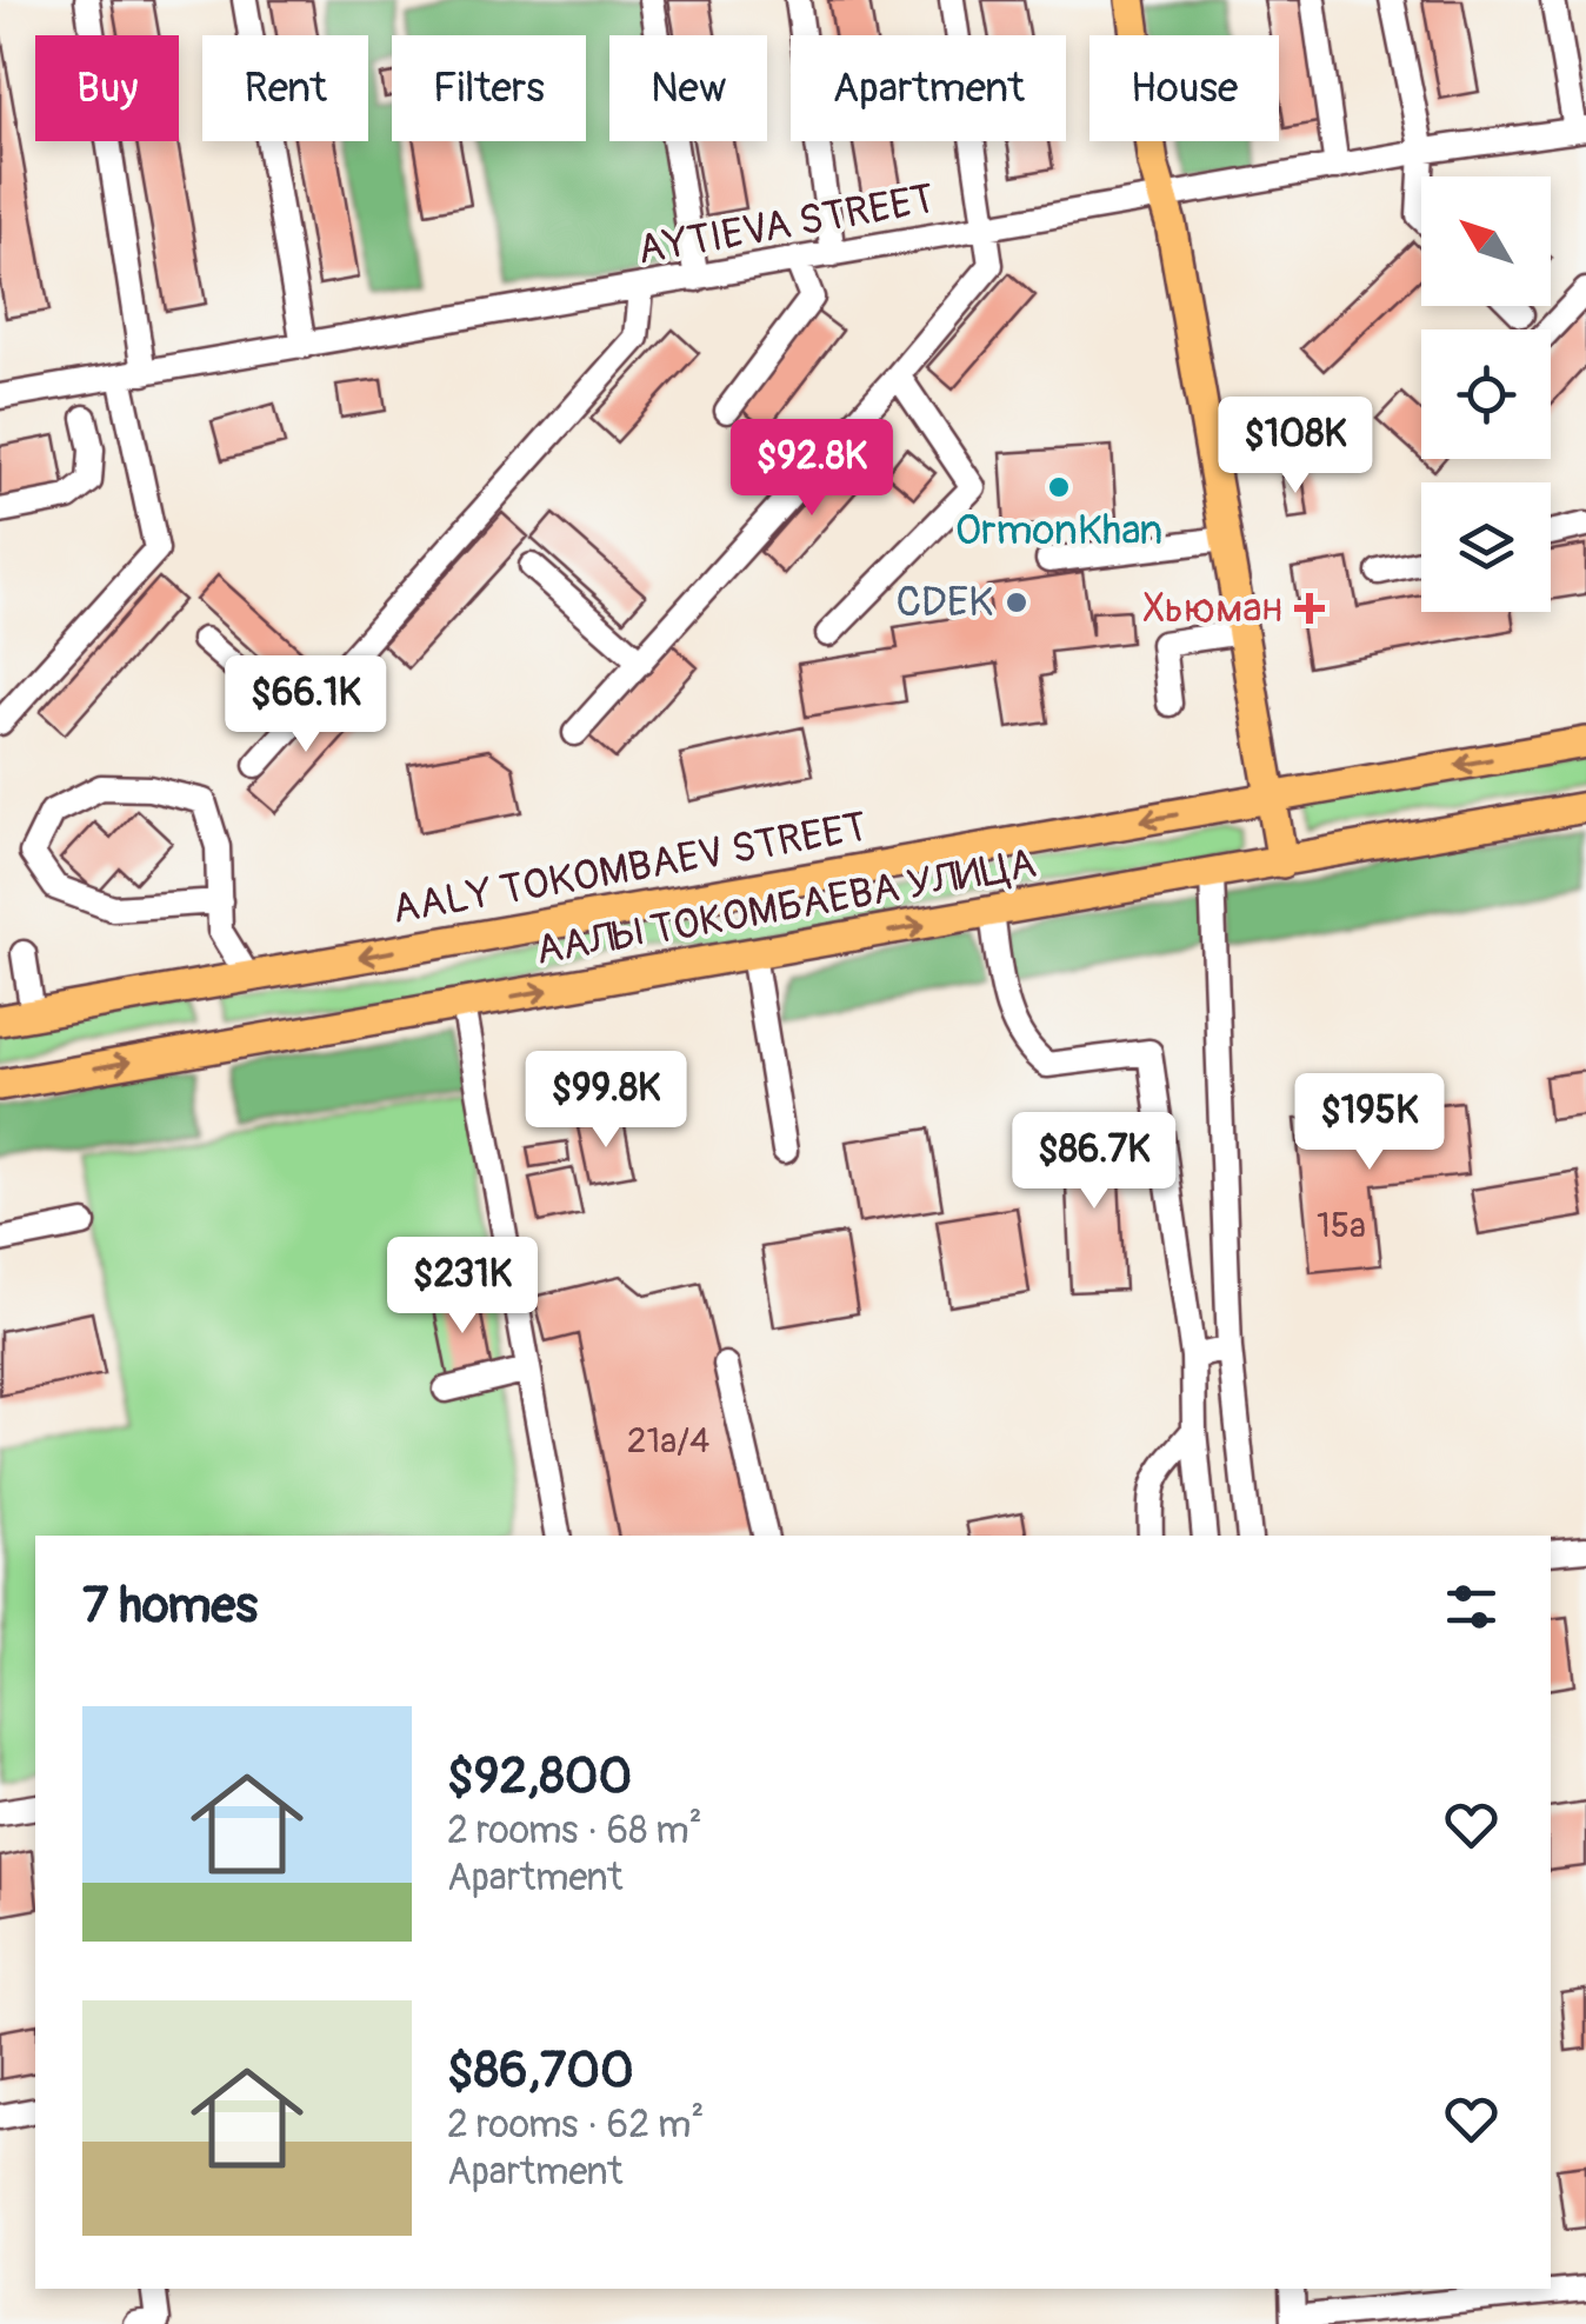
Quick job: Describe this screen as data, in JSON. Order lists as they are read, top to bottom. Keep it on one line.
{"streets":{"main road":["AALY TOKOMBAEV STREET","ААЛЫ ТОКОМБАЕВА УЛИЦА"],"street":["AYTIEVA STREET"]},"one_way":["AALY TOKOMBAEV STREET","ААЛЫ ТОКОМБАЕВА УЛИЦА"],"places":{"other":["OrmonKhan","CDEK"],"health":["Хьюман"]},"house_numbers":["15а","21а/4"],"north":"top left","page":{"chip":["Buy","Rent","Filters","New","Apartment","House"],"price":["$108K","$92.8K","$66.1K","$99.8K","$195K","$86.7K","$231K"],"heading":"7 homes","list":[{"name":"$92,800","note":"2 rooms · 68 m² · Apartment"},{"name":"$86,700","note":"2 rooms · 62 m² · Apartment"}]}}
